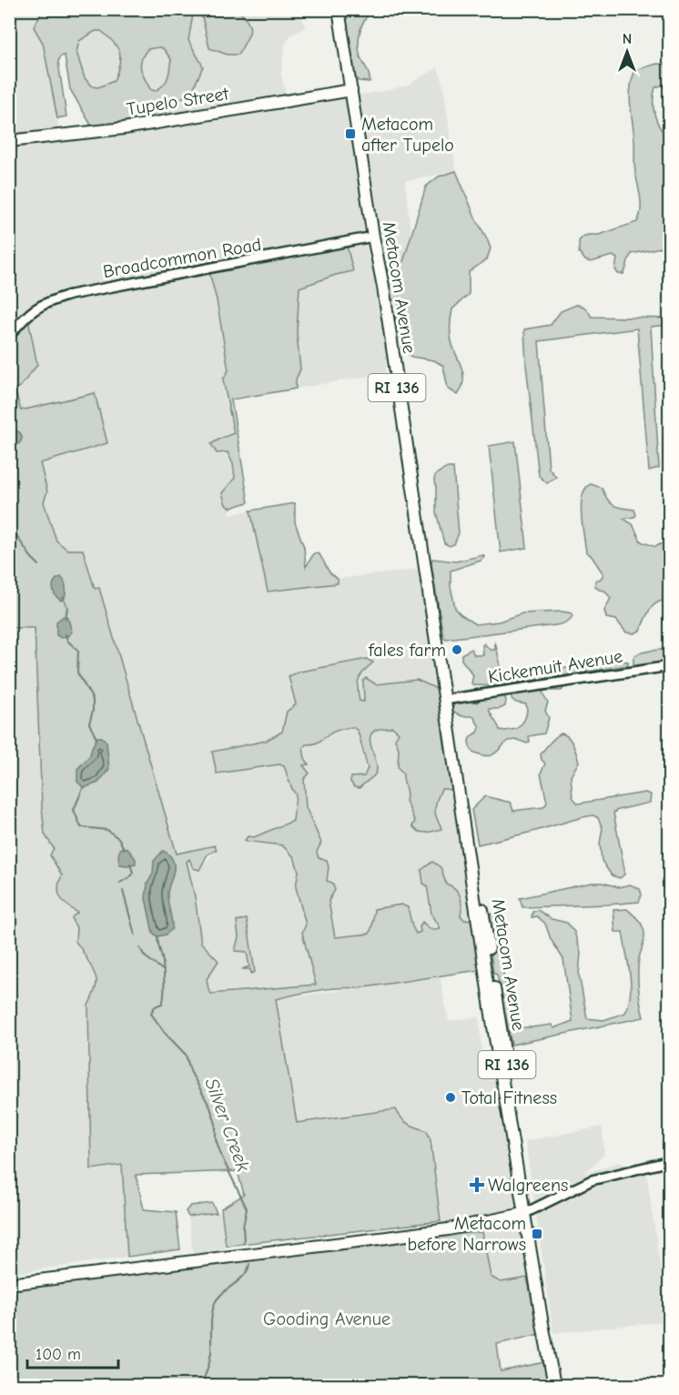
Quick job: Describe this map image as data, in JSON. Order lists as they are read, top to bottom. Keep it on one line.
{"streets":{"main road":["Tupelo Street","Metacom Avenue","RI 136"],"street":["Broadcommon Road","Kickemuit Avenue"]},"crossings":[["Tupelo Street","Metacom Avenue"],["Broadcommon Road","Metacom Avenue"],["Metacom Avenue","Kickemuit Avenue"]],"water":["Silver Creek"],"parks":["Gooding Avenue"],"places":{"transit":["Metacom after Tupelo","Metacom before Narrows"],"other":["fales farm","Total Fitness"],"health":["Walgreens"]},"scale_bar":"100 m","north":"top"}
